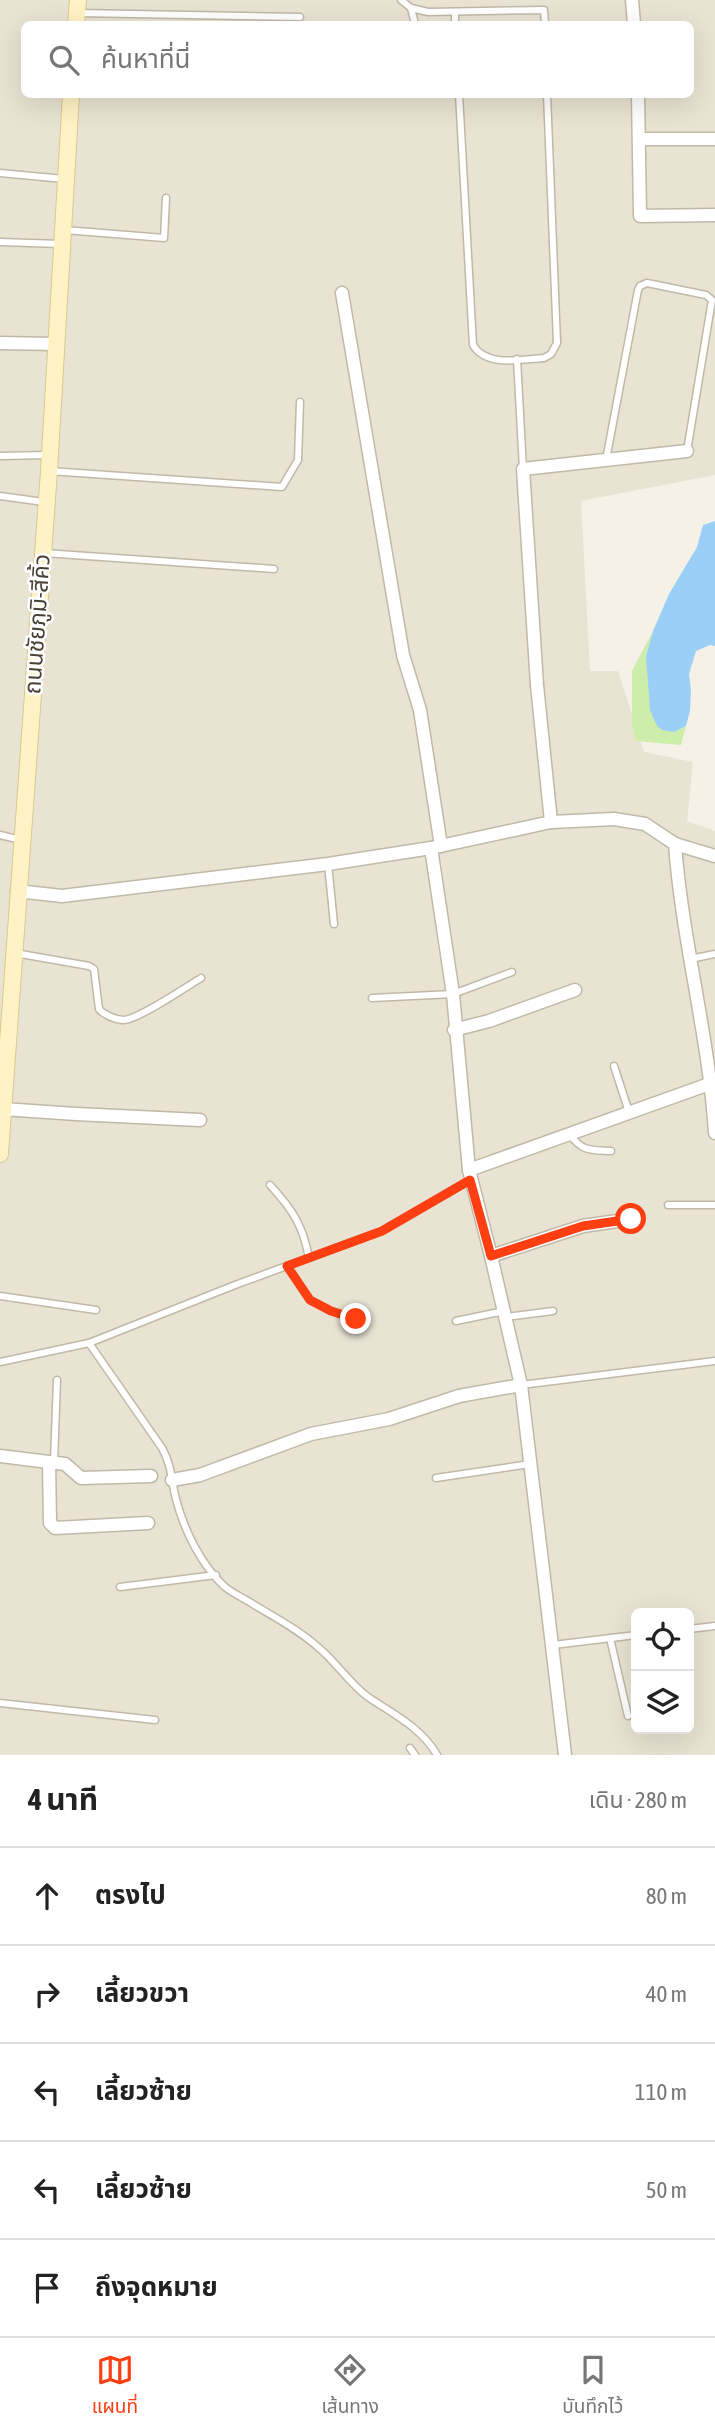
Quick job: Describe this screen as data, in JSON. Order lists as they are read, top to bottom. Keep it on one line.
{"streets":{"main road":["ถนนชัยภูมิ-สีคิ้ว"]},"page":{"search":"ค้นหาที่นี่","heading":["4 นาที","เดิน · 280 m"],"list":[["ตรงไป","80 m"],["เลี้ยวขวา","40 m"],["เลี้ยวซ้าย","110 m"],["เลี้ยวซ้าย","50 m"],"ถึงจุดหมาย"],"nav":["แผนที่","เส้นทาง","บันทึกไว้"]}}
